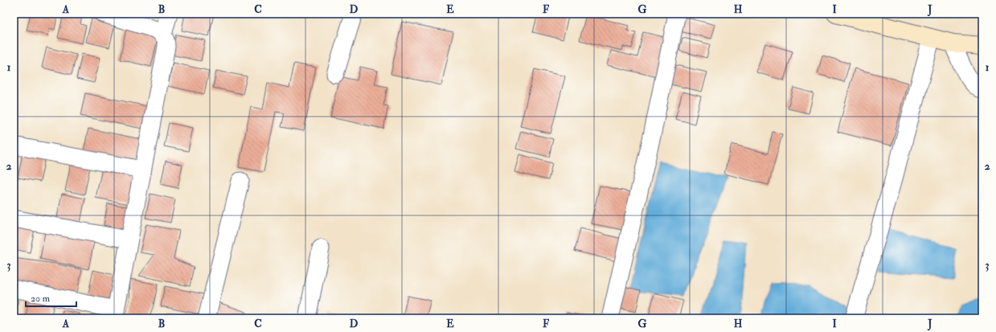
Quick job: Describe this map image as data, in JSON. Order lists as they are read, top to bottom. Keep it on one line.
{"scale_bar":"20 m","grid":{"columns":["A","B","C","D","E","F","G","H","I","J"],"rows":["1","2","3"]}}
